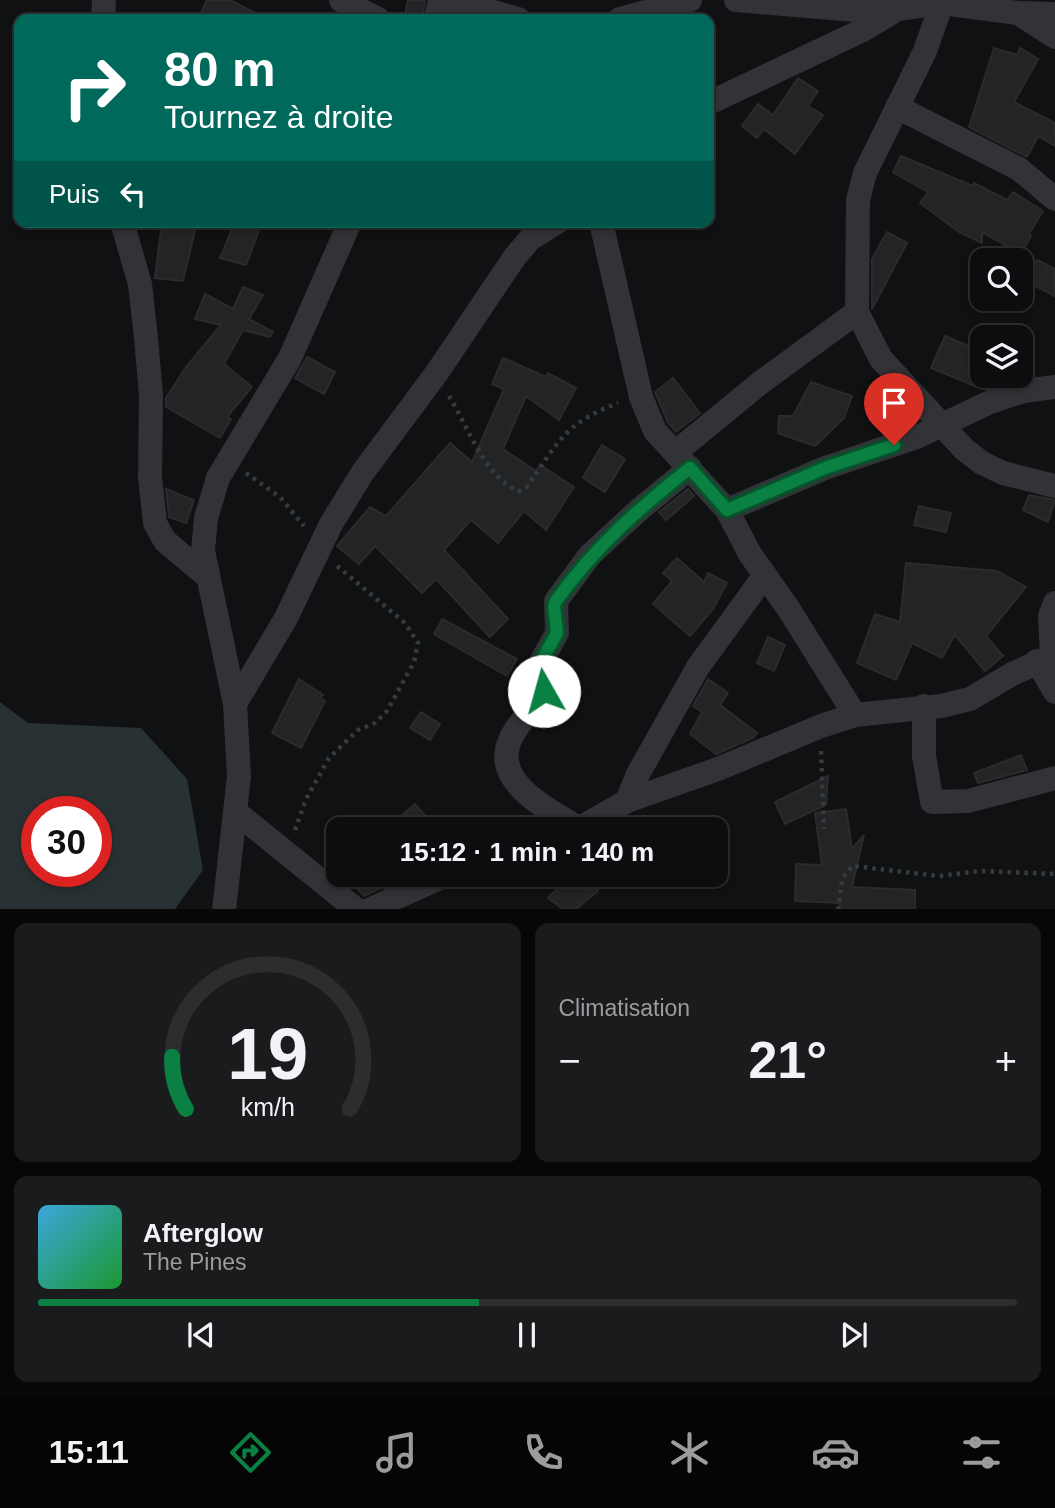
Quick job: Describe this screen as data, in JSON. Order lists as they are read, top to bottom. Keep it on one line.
{"page":{"turn":["80 m","Tournez à droite"],"then":"Puis","limit":"30","trip":"15:12 · 1 min · 140 m","tile":"Climatisation","heat":["−","21°","+"],"song":["Afterglow","The Pines"],"tabs":"15:11","gauge":["19","km/h"]}}
